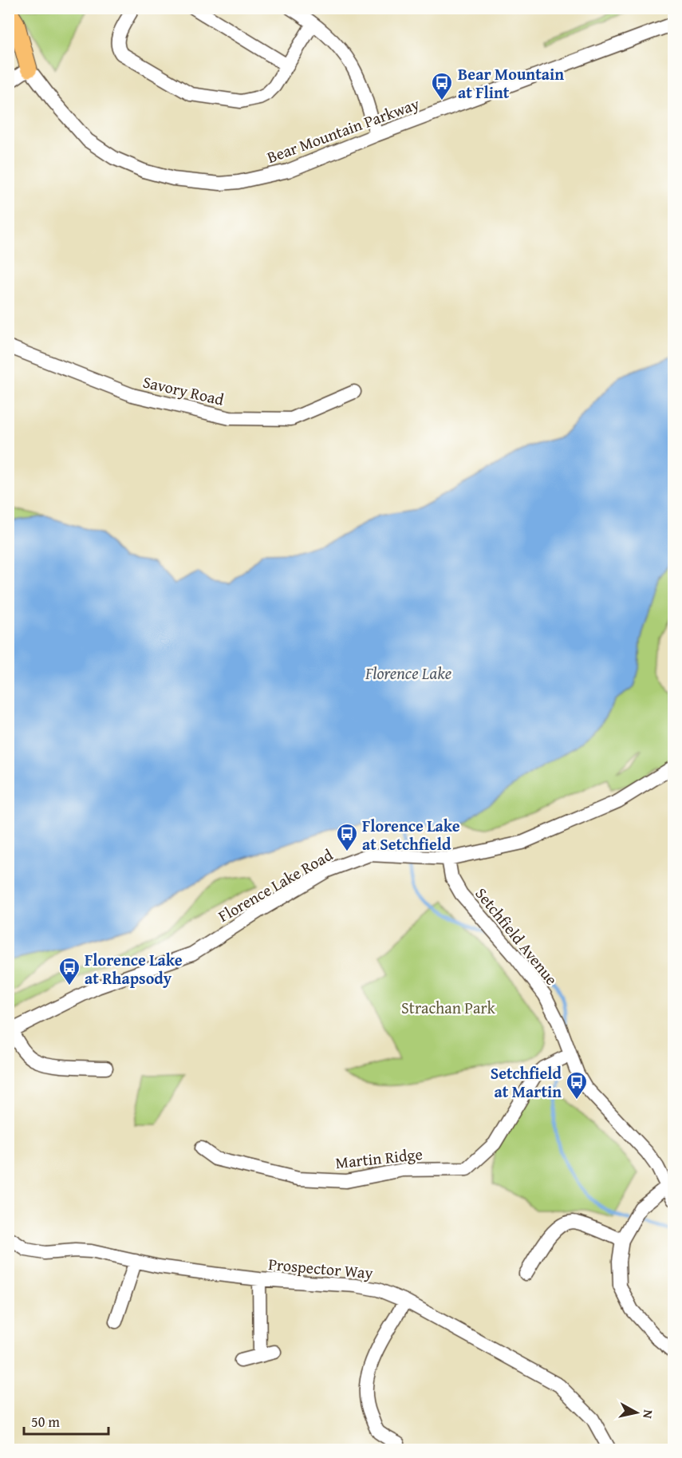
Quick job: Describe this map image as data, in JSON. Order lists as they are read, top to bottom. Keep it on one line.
{"streets":{"street":["Bear Mountain Parkway","Savory Road","Florence Lake Road","Setchfield Avenue","Martin Ridge","Prospector Way"]},"crossings":[["Florence Lake Road","Setchfield Avenue"],["Setchfield Avenue","Martin Ridge"]],"water":["Florence Lake"],"parks":["Strachan Park"],"places":{"bus stop":["Bear Mountain at Flint","Florence Lake at Setchfield","Florence Lake at Rhapsody","Setchfield at Martin"]},"scale_bar":"50 m","north":"right"}
